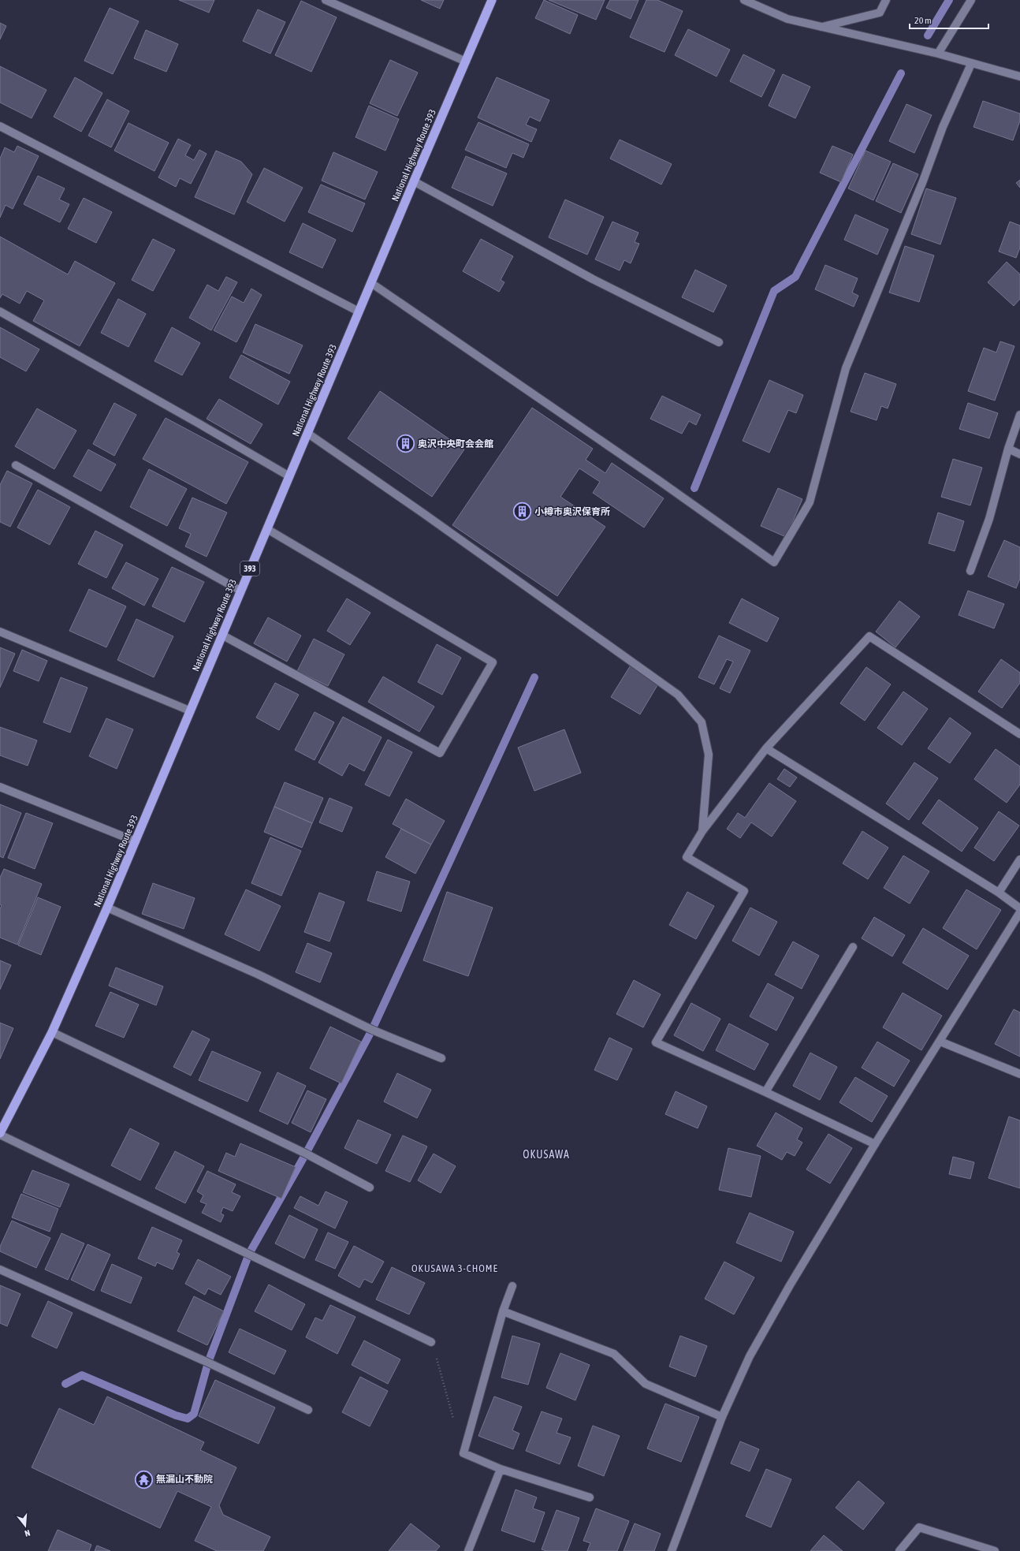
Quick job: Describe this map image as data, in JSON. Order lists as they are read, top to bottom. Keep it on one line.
{"streets":{"highway":["National Highway Route 393","393"]},"districts":["OKUSAWA","OKUSAWA 3-CHOME"],"places":{"building":["奥沢中央町会会館","小樽市奥沢保育所"],"temple":["無漏山不動院"]},"scale_bar":"20 m","north":"bottom"}
